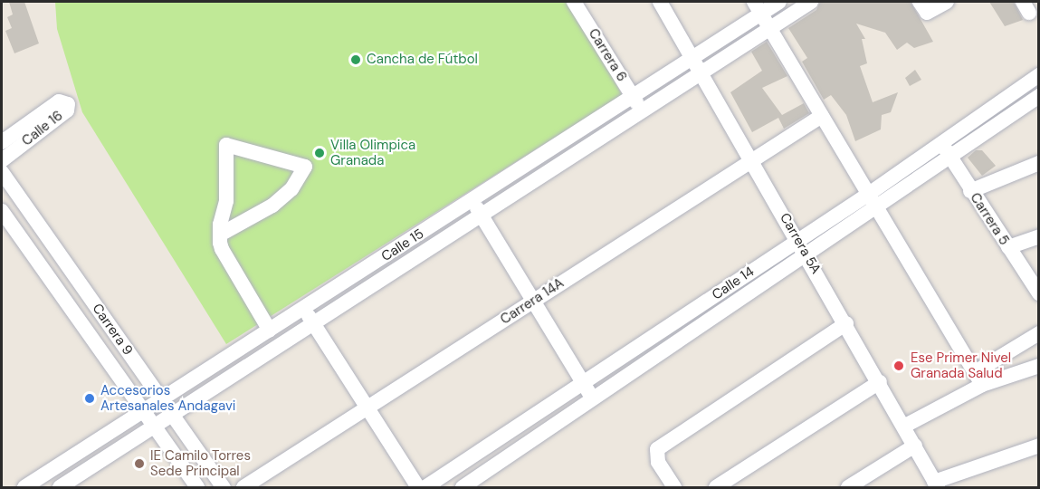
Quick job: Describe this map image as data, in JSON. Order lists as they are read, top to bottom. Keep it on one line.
{"streets":{"street":["Carrera 6","Calle 16","Carrera 5","Carrera 5A","Calle 15","Calle 14","Carrera 14A","Carrera 9"]},"crossings":[["Carrera 6","Calle 15"],["Carrera 5","Calle 14"],["Carrera 5A","Calle 15"],["Carrera 5A","Calle 14"],["Carrera 5A","Carrera 14A"],["Calle 15","Carrera 9"]],"places":["Cancha de Fútbol","Villa Olimpica Granada","Ese Primer Nivel Granada Salud","Accesorios Artesanales Andagavi","IE Camilo Torres Sede Principal"]}
